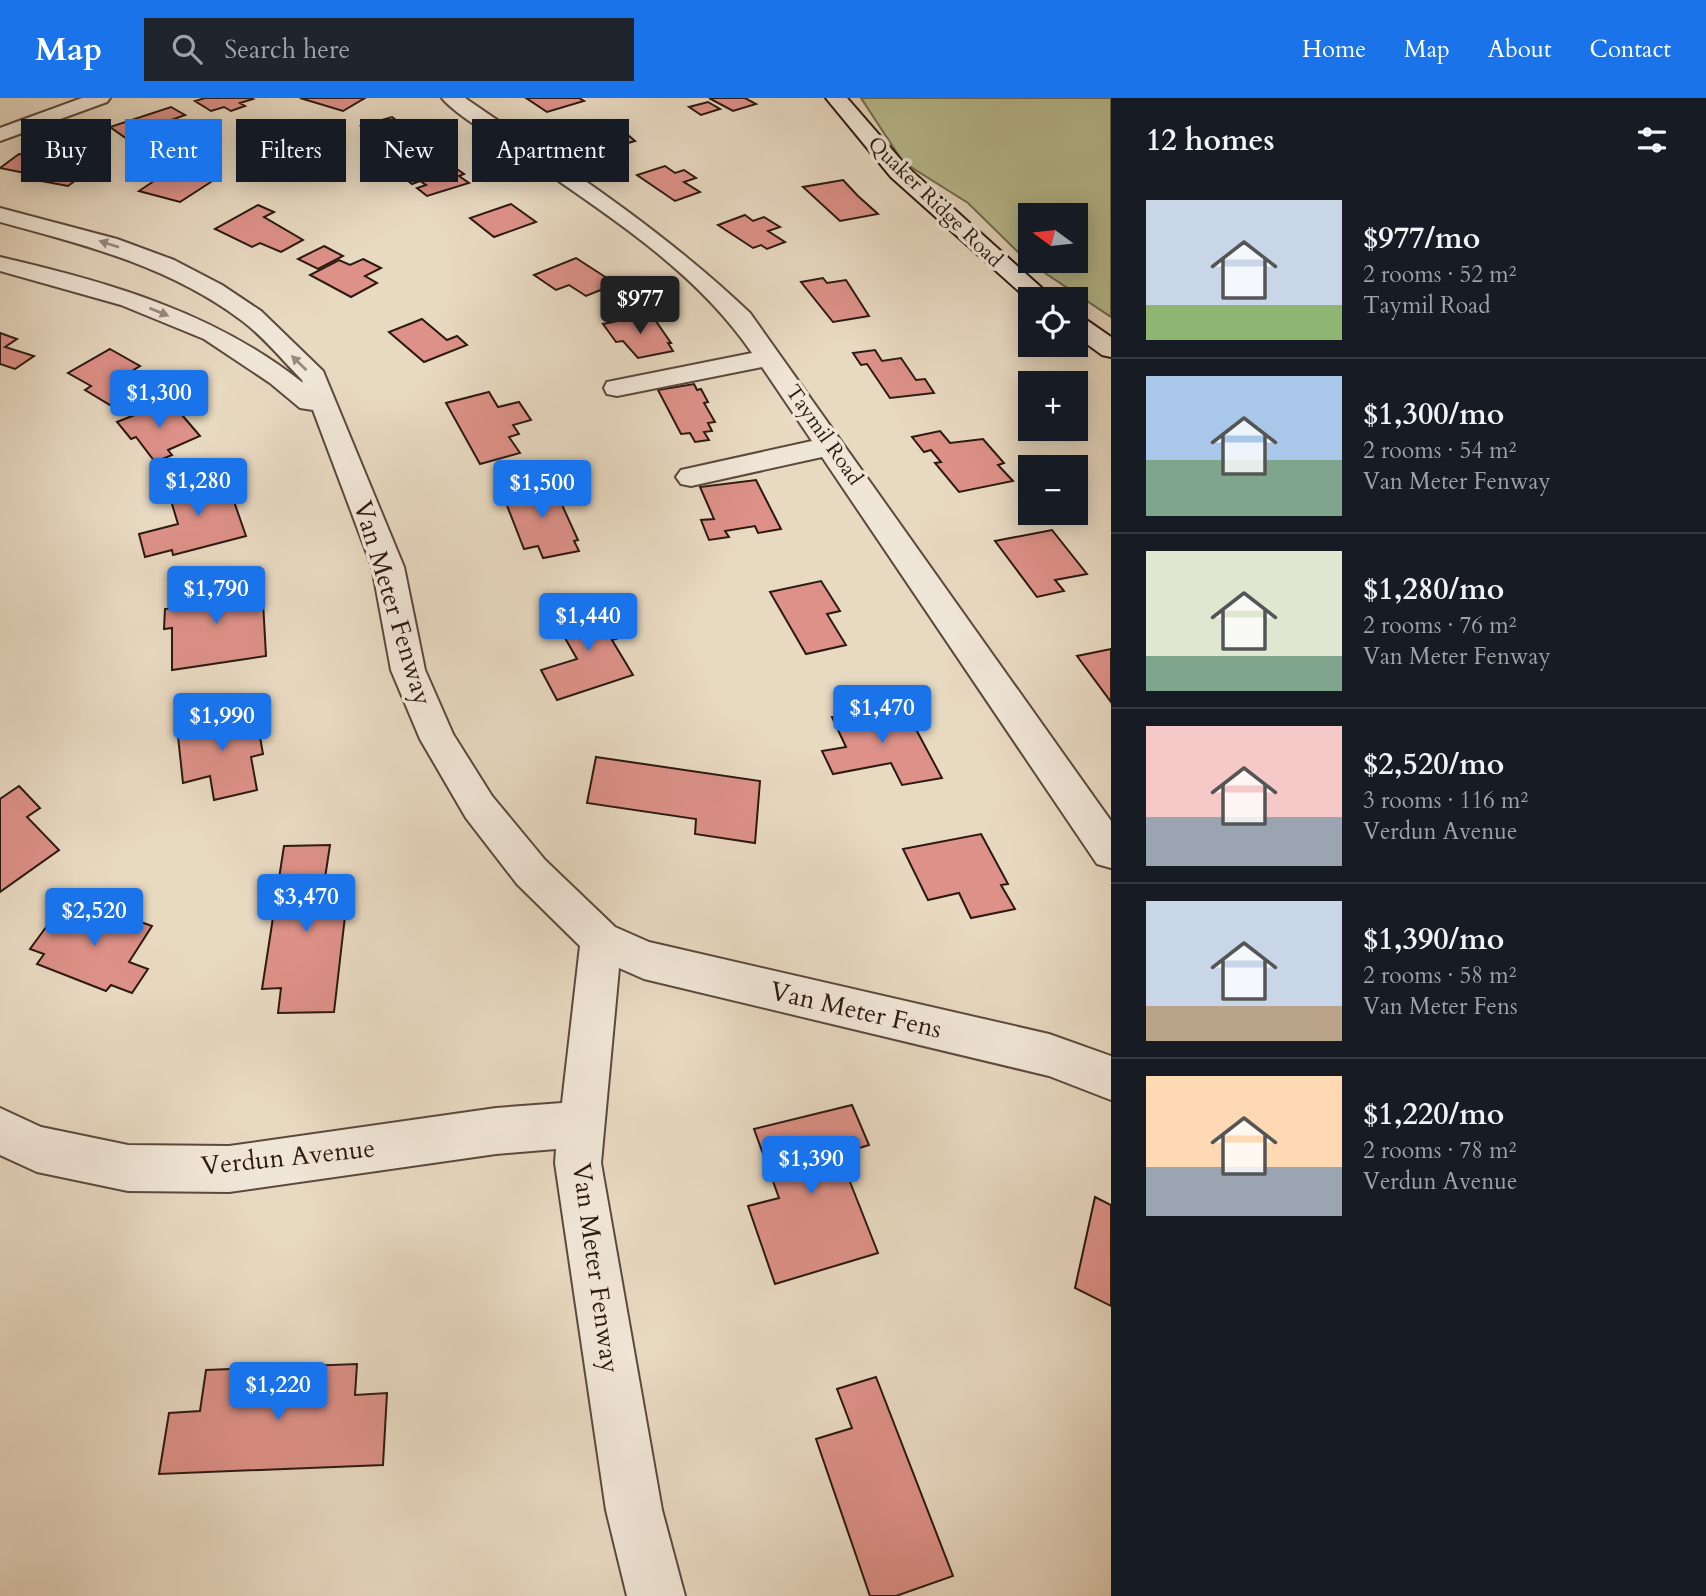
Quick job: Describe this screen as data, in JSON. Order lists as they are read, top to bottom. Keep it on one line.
{"streets":{"street":["Quaker Ridge Road","Taymil Road","Van Meter Fenway","Van Meter Fens","Verdun Avenue"]},"crossings":[["Van Meter Fenway","Van Meter Fens"],["Van Meter Fenway","Verdun Avenue"]],"north":"left","page":{"header":"Map","search":"Search here","nav":["Home","Map","About","Contact"],"heading":"12 homes","chip":["Buy","Rent","Filters","New","Apartment"],"list":[{"name":"$977/mo","note":"2 rooms · 52 m² · Taymil Road"},{"name":"$1,300/mo","note":"2 rooms · 54 m² · Van Meter Fenway"},{"name":"$1,280/mo","note":"2 rooms · 76 m² · Van Meter Fenway"},{"name":"$2,520/mo","note":"3 rooms · 116 m² · Verdun Avenue"},{"name":"$1,390/mo","note":"2 rooms · 58 m² · Van Meter Fens"},{"name":"$1,220/mo","note":"2 rooms · 78 m² · Verdun Avenue"}],"map_buttons":["+","−"],"price":["$977","$1,300","$1,280","$1,500","$1,790","$1,440","$1,470","$1,990","$3,470","$2,520","$1,390","$1,220"]}}
